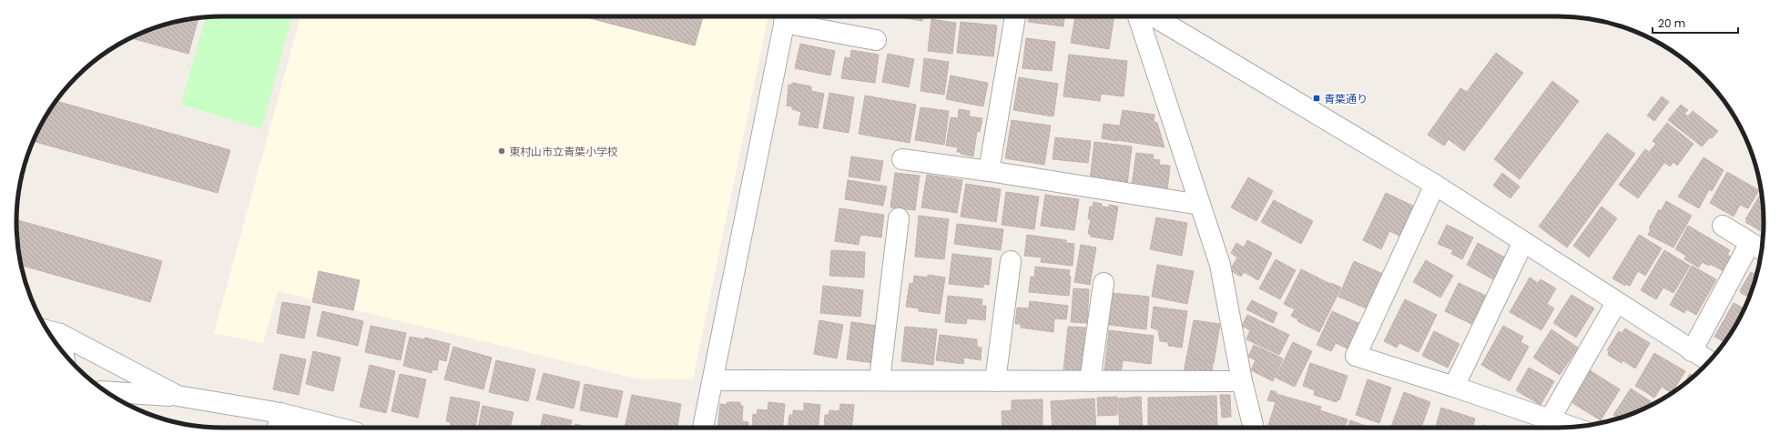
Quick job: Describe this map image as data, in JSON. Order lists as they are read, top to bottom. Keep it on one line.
{"places":{"transit":["青葉通り"],"other":["東村山市立青葉小学校"]},"scale_bar":"20 m"}
